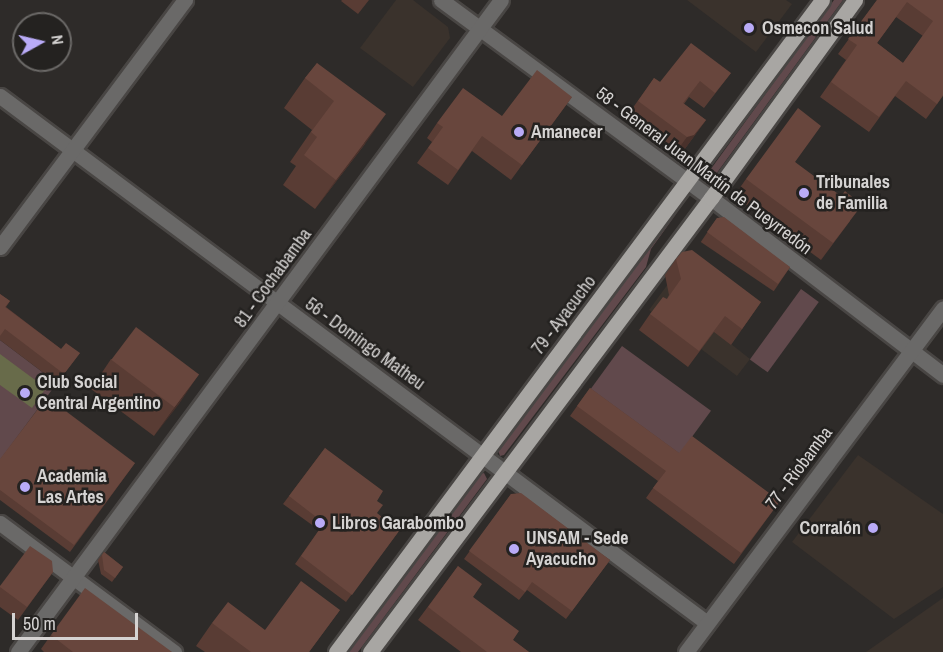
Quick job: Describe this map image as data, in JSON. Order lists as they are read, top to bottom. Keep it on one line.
{"streets":{"main road":["79 - Ayacucho"],"street":["58 - General Juan Martín de Pueyrredón","81 - Cochabamba","56 - Domingo Matheu","77 - Riobamba"]},"crossings":[["58 - General Juan Martín de Pueyrredón","81 - Cochabamba"],["58 - General Juan Martín de Pueyrredón","79 - Ayacucho"],["58 - General Juan Martín de Pueyrredón","77 - Riobamba"],["81 - Cochabamba","56 - Domingo Matheu"],["79 - Ayacucho","56 - Domingo Matheu"],["56 - Domingo Matheu","77 - Riobamba"]],"places":["Osmecon Salud","Amanecer","Tribunales de Familia","Club Social Central Argentino","Academia Las Artes","Libros Garabombo","Corralón","UNSAM - Sede Ayacucho"],"scale_bar":"50 m","north":"right"}
